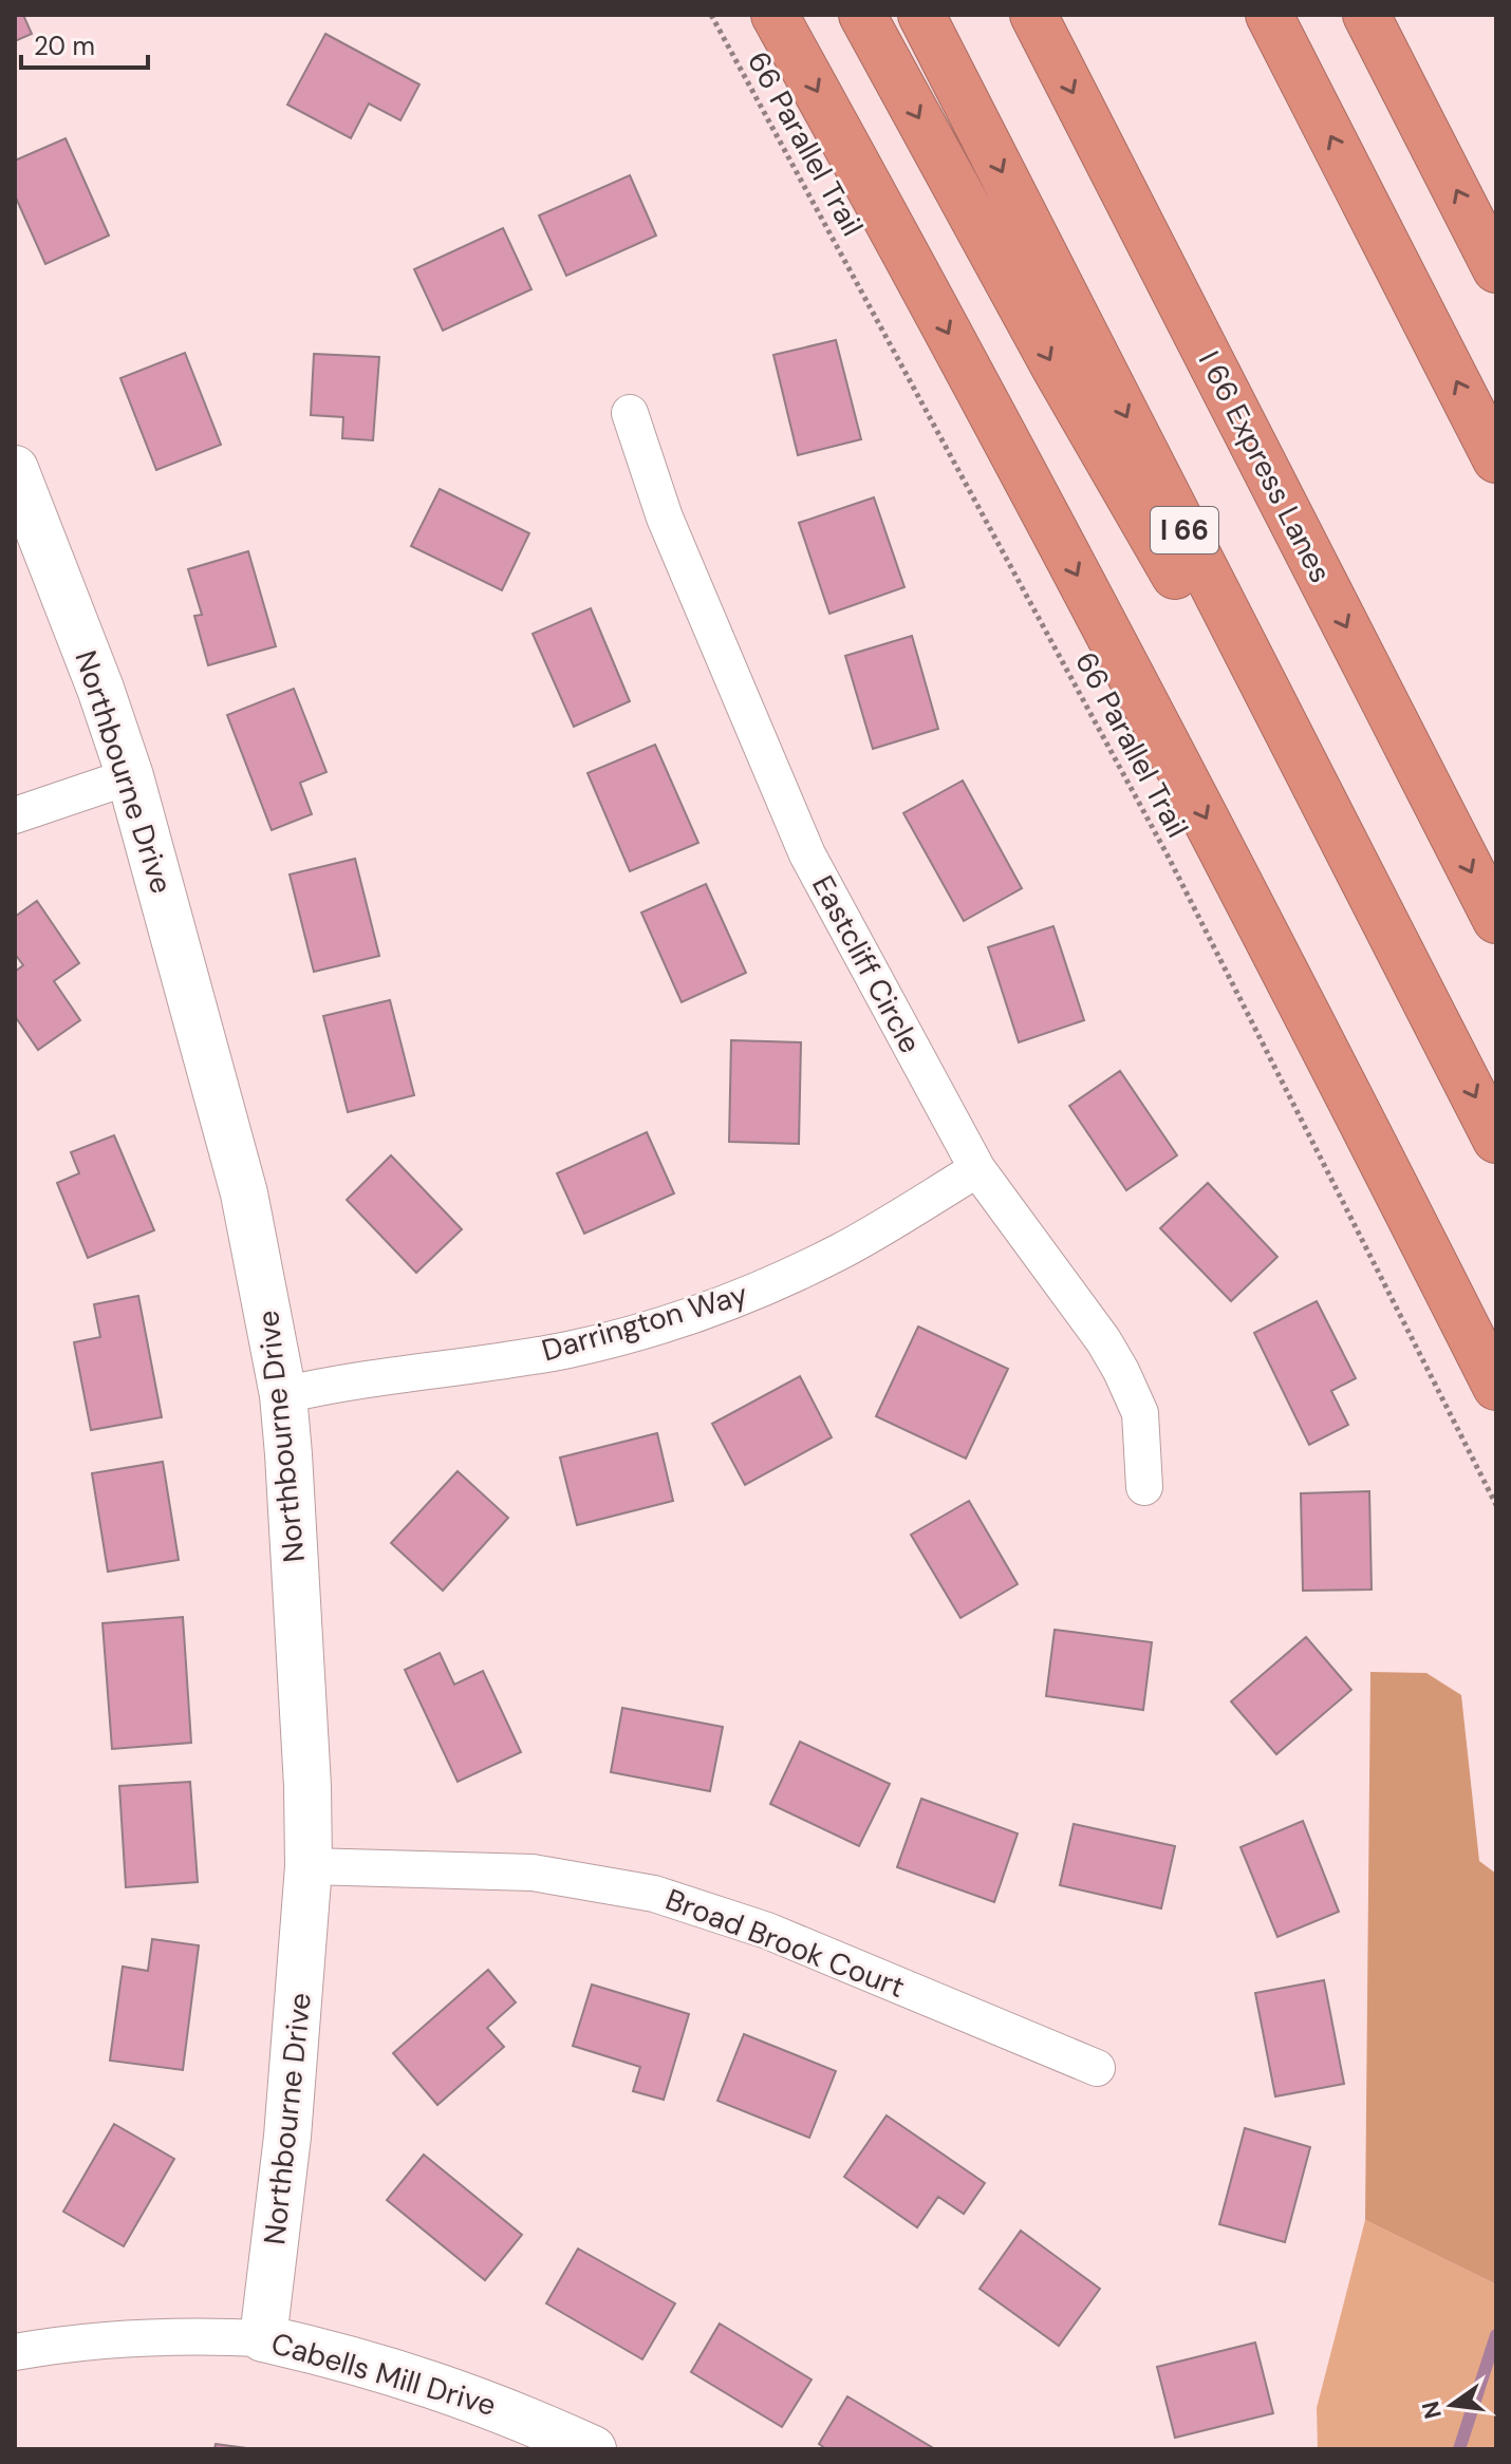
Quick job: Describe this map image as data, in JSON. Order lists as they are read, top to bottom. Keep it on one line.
{"streets":{"highway":["I 66 Express Lanes","I 66"],"street":["Northbourne Drive","Eastcliff Circle","Darrington Way","Broad Brook Court","Cabells Mill Drive"],"path":["66 Parallel Trail"]},"crossings":[["Northbourne Drive","Darrington Way"],["Northbourne Drive","Broad Brook Court"],["Northbourne Drive","Cabells Mill Drive"],["Eastcliff Circle","Darrington Way"]],"scale_bar":"20 m","north":"left"}
